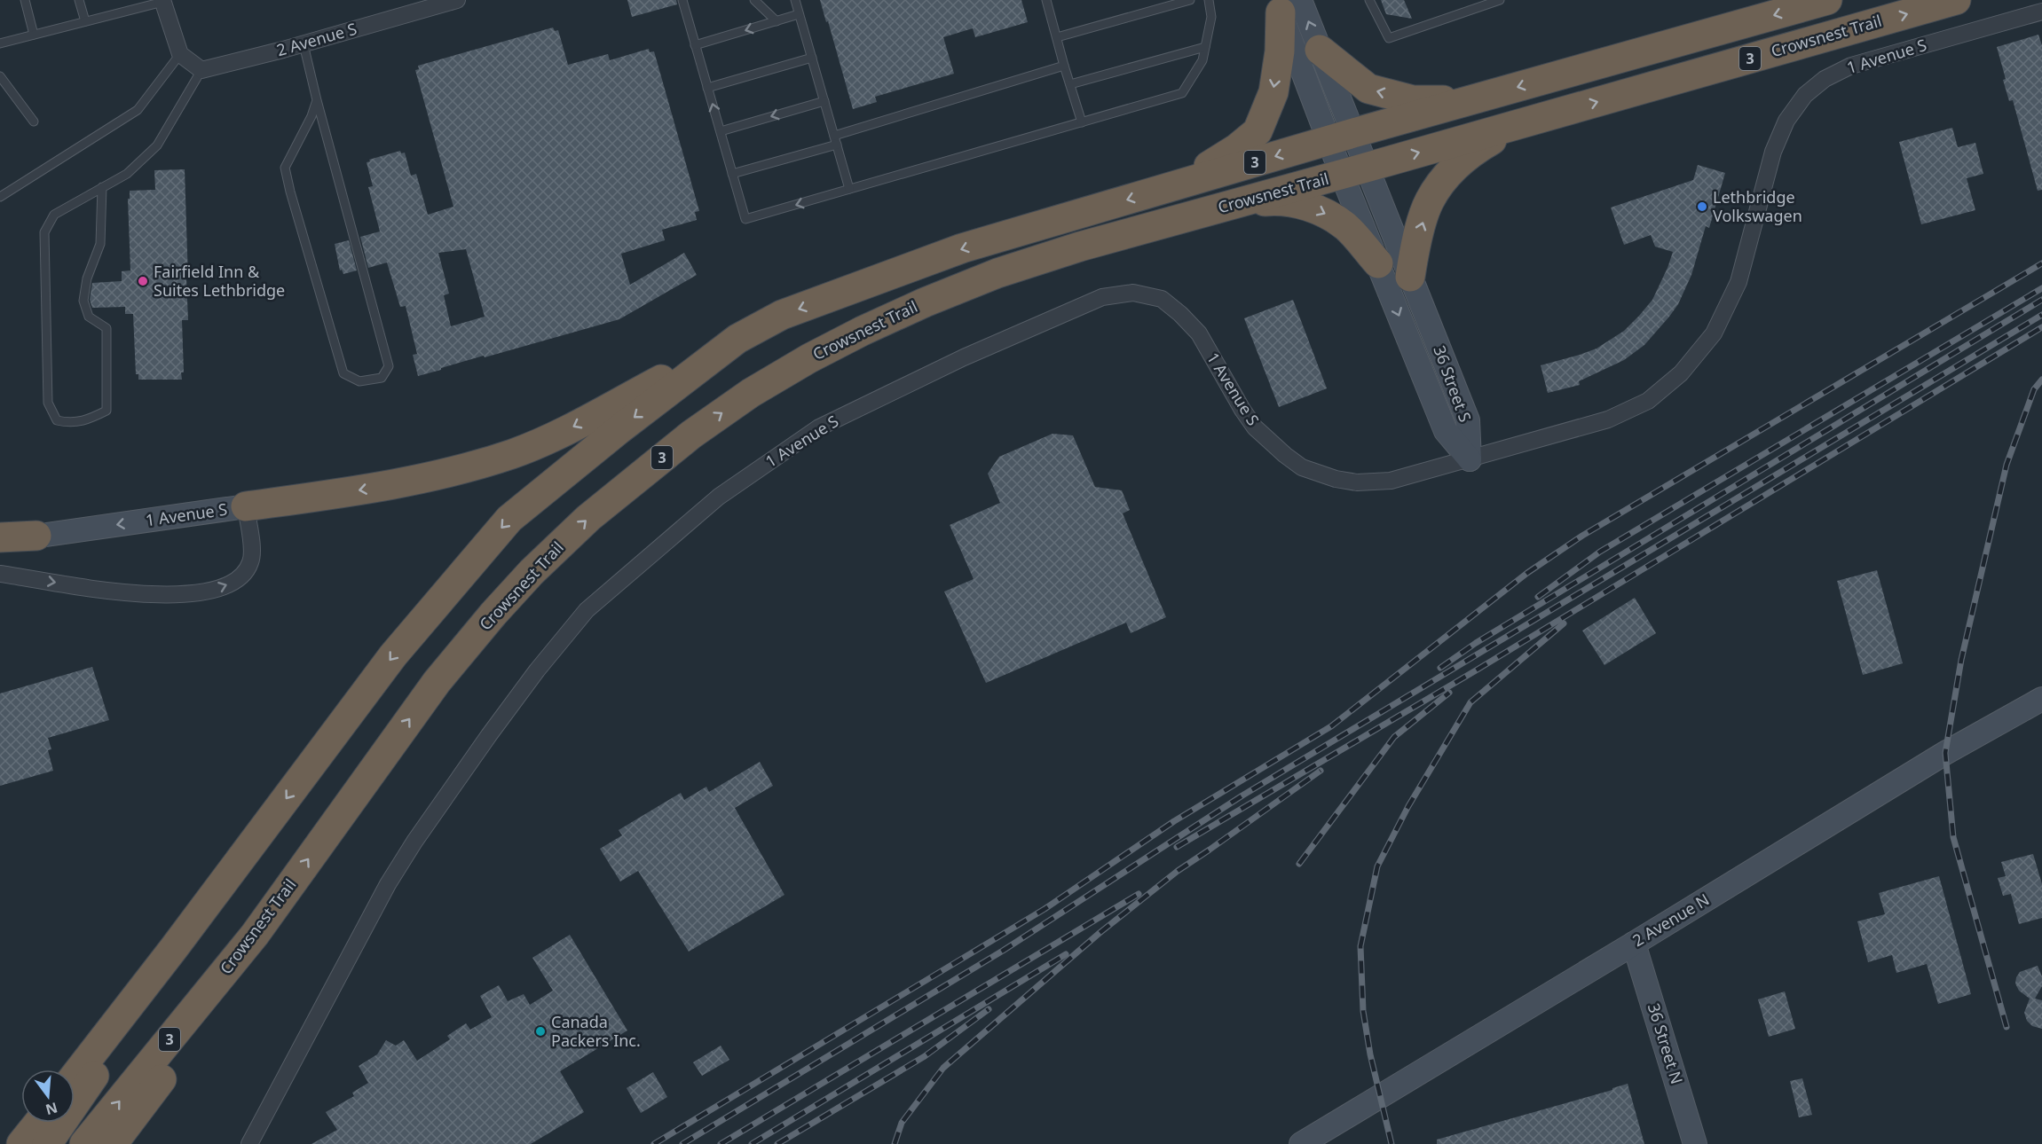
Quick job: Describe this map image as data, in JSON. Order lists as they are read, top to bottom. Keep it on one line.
{"streets":{"highway":["Crowsnest Trail","3"],"street":["2 Avenue S","1 Avenue S","36 Street S","2 Avenue N","36 Street N"]},"crossings":[["Crowsnest Trail","36 Street S"],["1 Avenue S","36 Street S"],["2 Avenue N","36 Street N"]],"places":["Lethbridge Volkswagen","Fairfield Inn & Suites Lethbridge","Canada Packers Inc."],"north":"bottom"}
